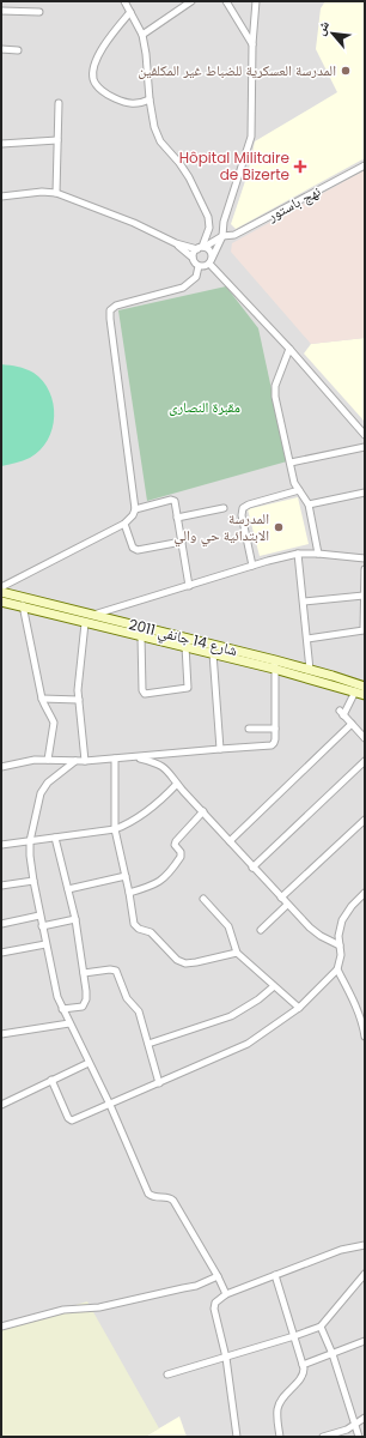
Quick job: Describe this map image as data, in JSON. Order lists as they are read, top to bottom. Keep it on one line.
{"streets":{"main road":["شارع 14 جانفي 2011"],"street":["نهج باستور"]},"parks":["مقبرة النصارى"],"places":{"other":["المدرسة العسكرية للضباط غير المكلفين","المدرسة الابتدائية حي والي"],"health":["Hôpital Militaire de Bizerte"]},"north":"top left"}
